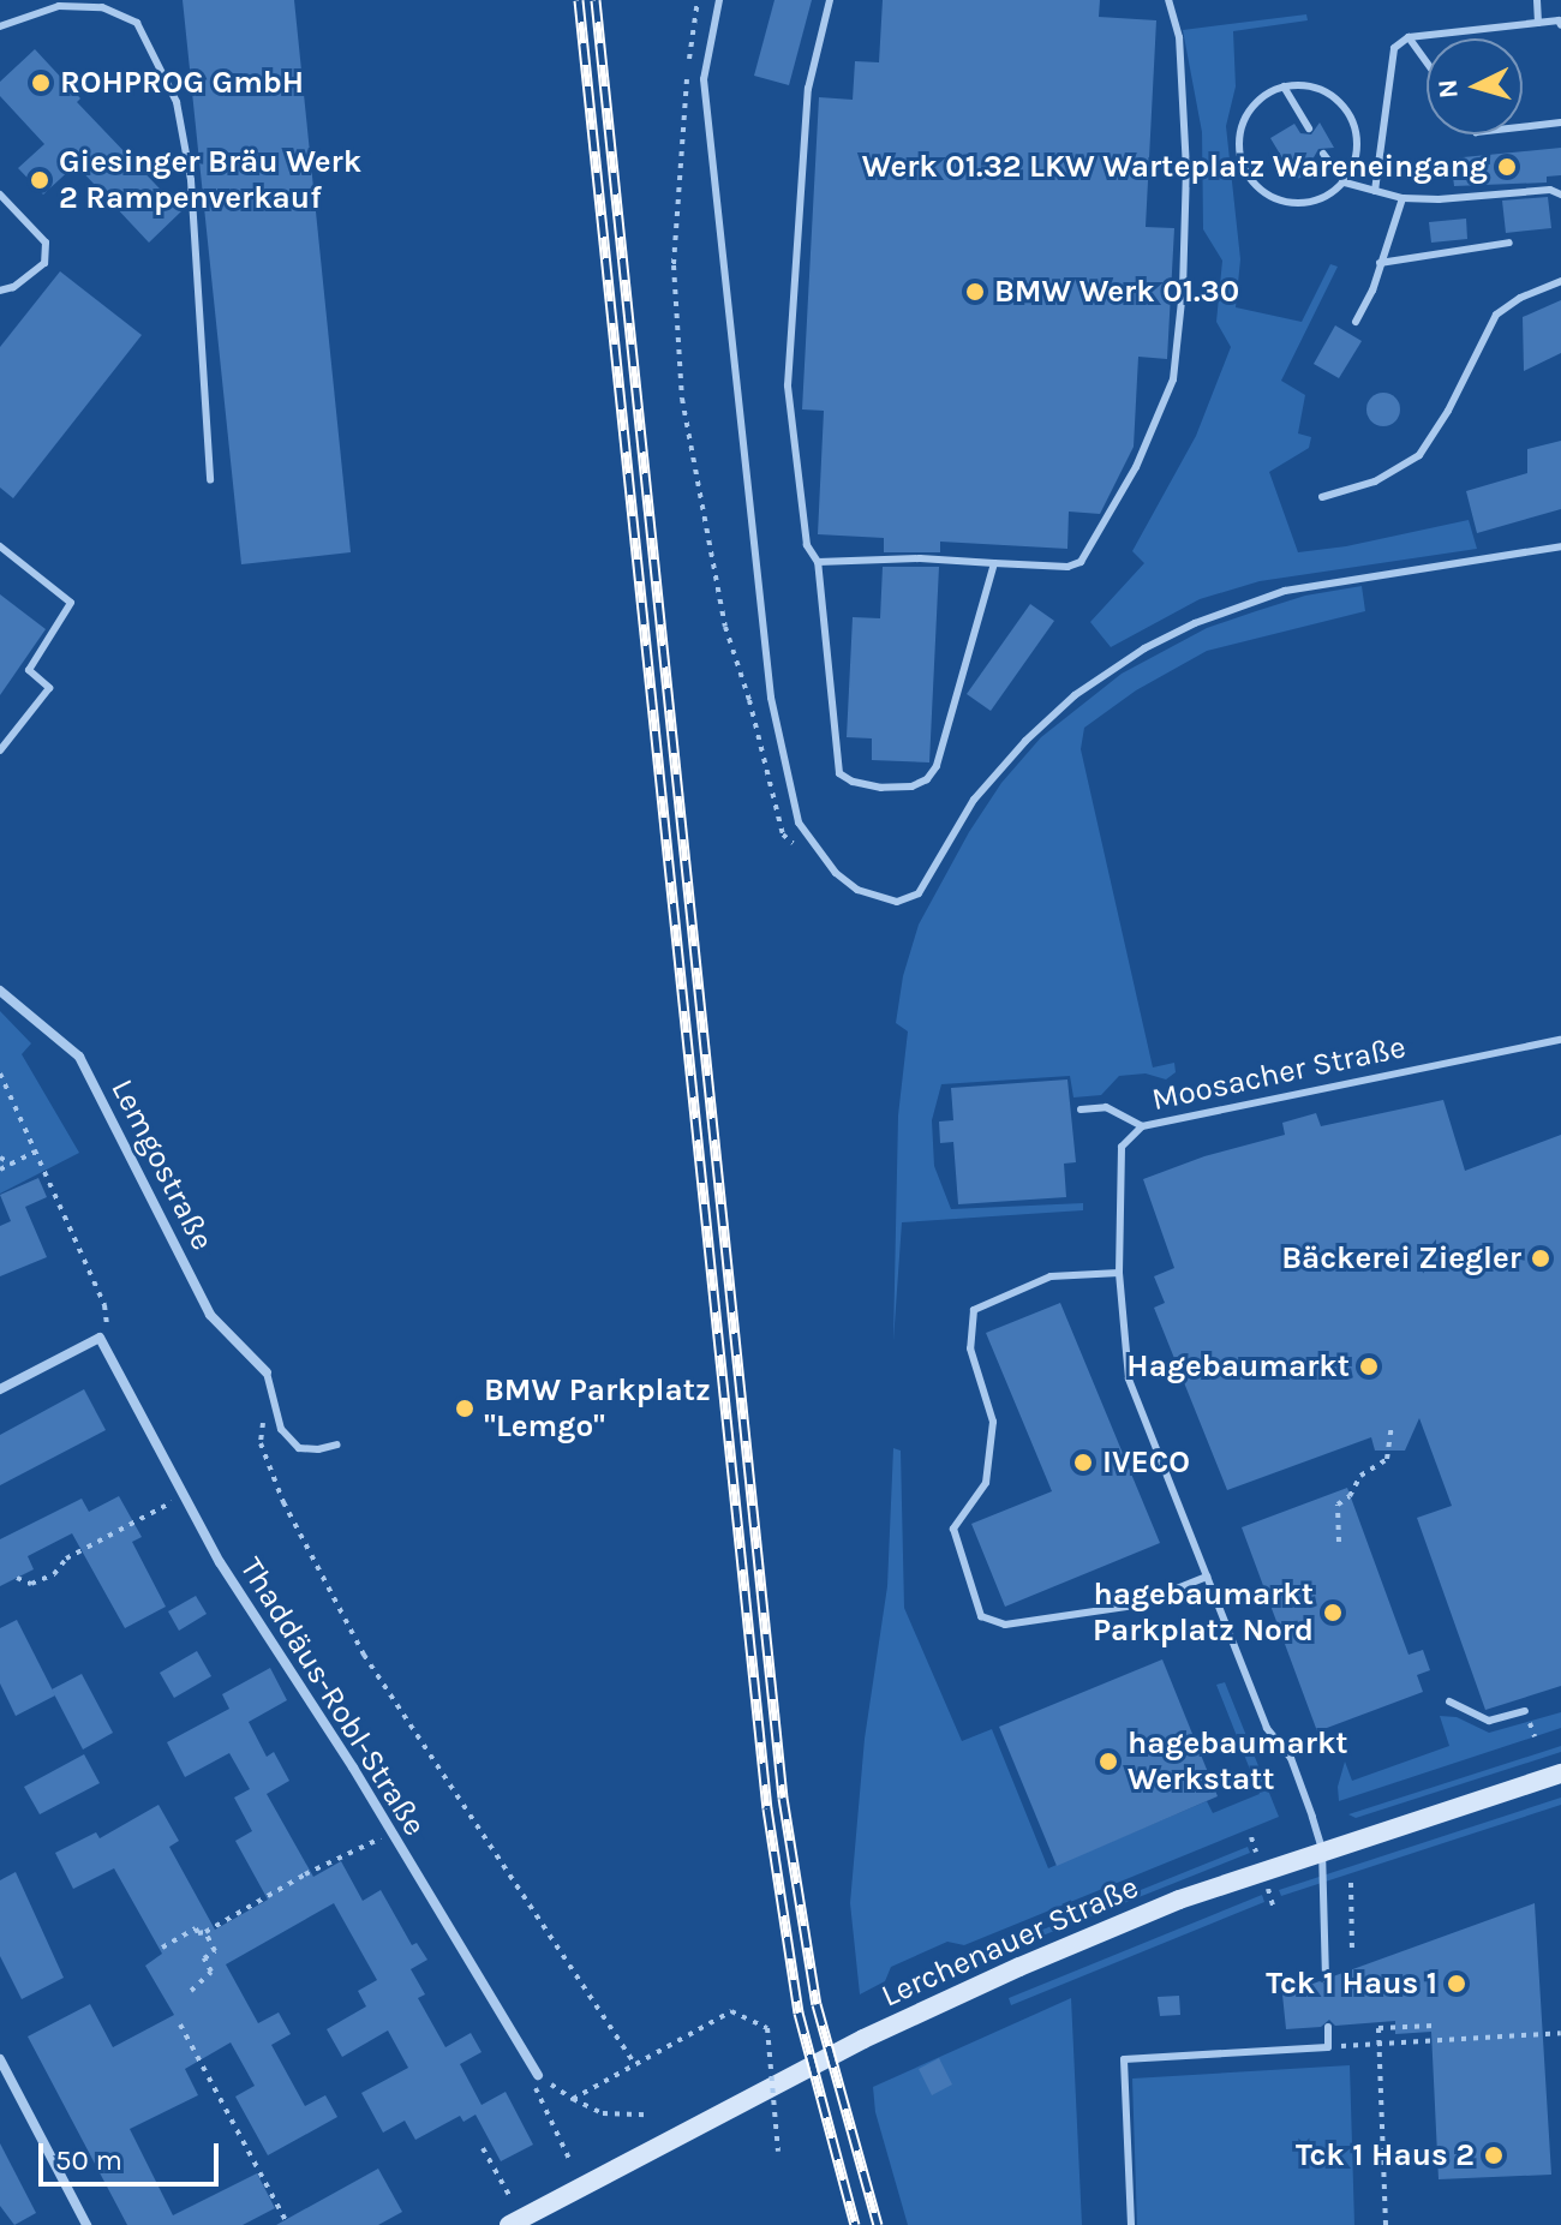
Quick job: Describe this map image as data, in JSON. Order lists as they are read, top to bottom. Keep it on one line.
{"streets":{"main road":["Lerchenauer Straße"],"street":["Lemgostraße","Thaddäus-Robl-Straße"],"lane":["Moosacher Straße"]},"crossings":[["Moosacher Straße","Lerchenauer Straße"]],"places":["ROHPROG GmbH","Werk 01.32 LKW Warteplatz Wareneingang","Giesinger Bräu Werk 2 Rampenverkauf","BMW Werk 01.30","Bäckerei Ziegler","Hagebaumarkt","BMW Parkplatz \"Lemgo\"","IVECO","hagebaumarkt Parkplatz Nord","hagebaumarkt Werkstatt","Tck 1 Haus 1","Tck 1 Haus 2"],"scale_bar":"50 m","north":"left"}
